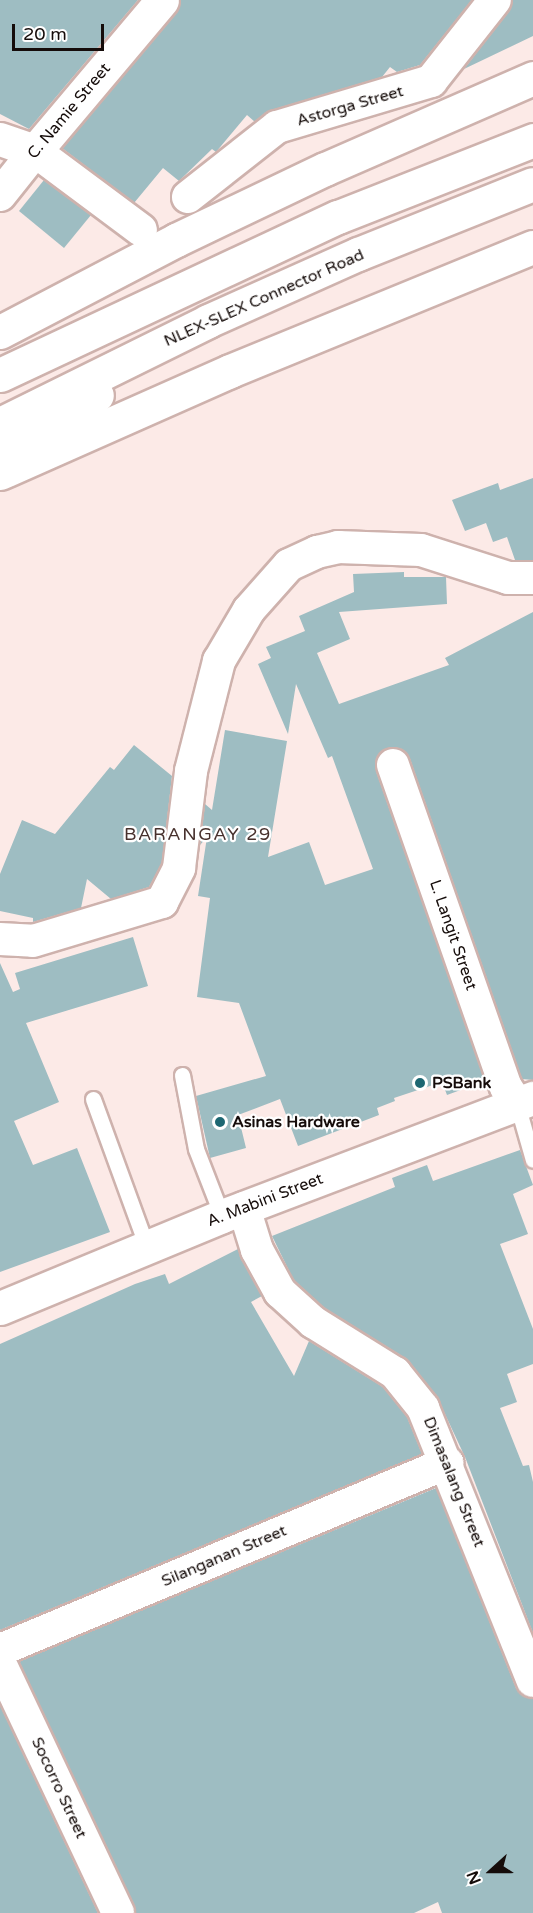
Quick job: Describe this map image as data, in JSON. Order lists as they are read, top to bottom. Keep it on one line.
{"streets":{"main road":["C. Namie Street","NLEX-SLEX Connector Road","A. Mabini Street"],"street":["Astorga Street","L. Langit Street","Dimasalang Street","Silanganan Street","Socorro Street"]},"crossings":[["L. Langit Street","A. Mabini Street"],["A. Mabini Street","Dimasalang Street"],["Dimasalang Street","Silanganan Street"]],"districts":["BARANGAY 29"],"places":["PSBank","Asinas Hardware"],"scale_bar":"20 m","north":"left"}
